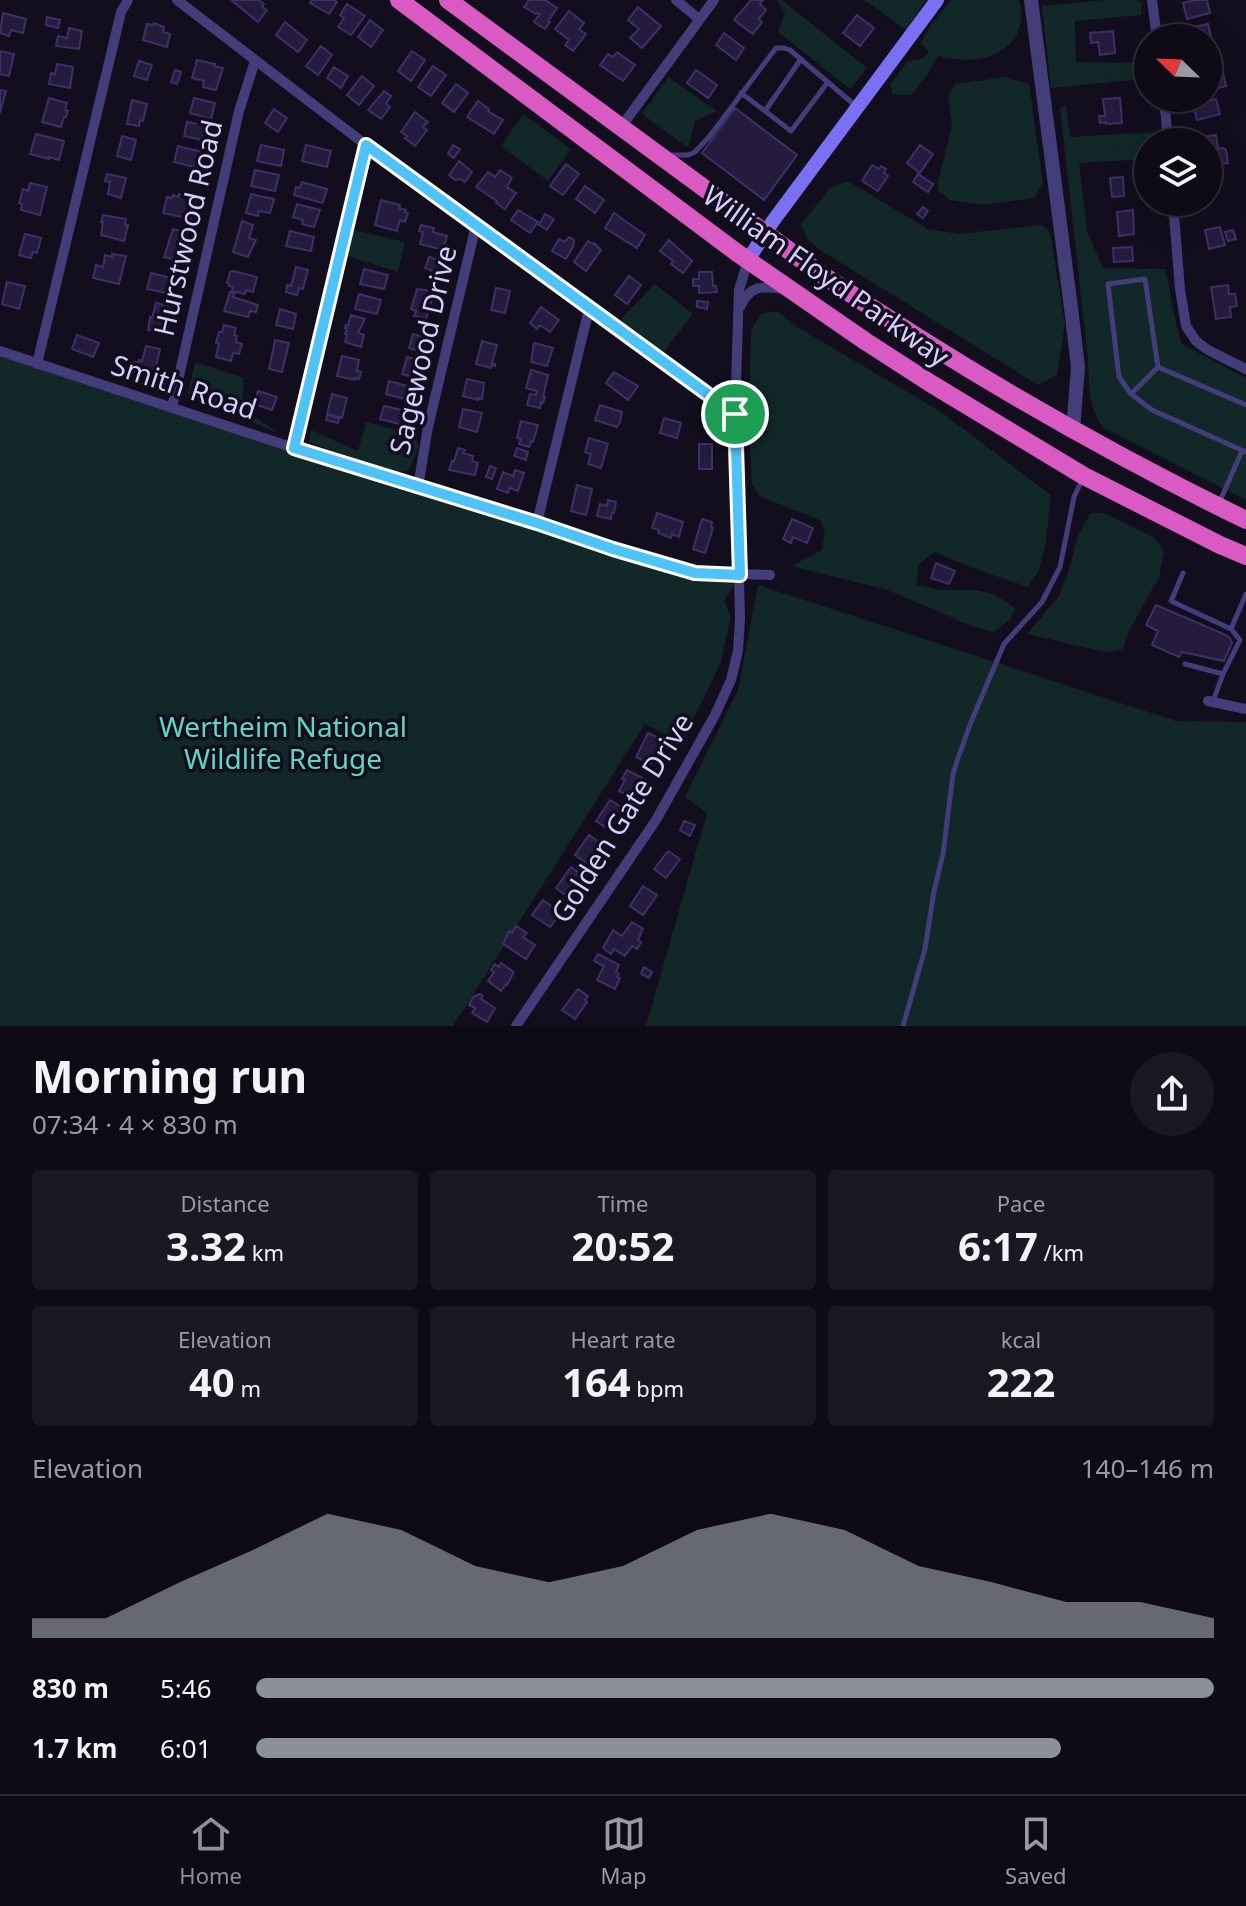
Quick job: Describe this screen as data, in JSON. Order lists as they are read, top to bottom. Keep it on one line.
{"streets":{"highway":["William Floyd Parkway"],"street":["Hurstwood Road","Sagewood Drive","Smith Road","Golden Gate Drive"]},"crossings":[["Hurstwood Road","Smith Road"],["William Floyd Parkway","Golden Gate Drive"],["Sagewood Drive","Smith Road"],["Smith Road","Golden Gate Drive"]],"parks":["Wertheim National Wildlife Refuge"],"north":"top left","page":{"heading":["Morning run","07:34 · 4 × 830 m"],"stats":[["Distance","3.32 km"],["Time","20:52"],["Pace","6:17 /km"],["Elevation","40 m"],["Heart rate","164 bpm"],["kcal","222"]],"chart":["Elevation","140–146 m"],"list":[{"name":"830 m","note":"5:46"},{"name":"1.7 km","note":"6:01"}],"tabs":["Home","Map","Saved"]}}
